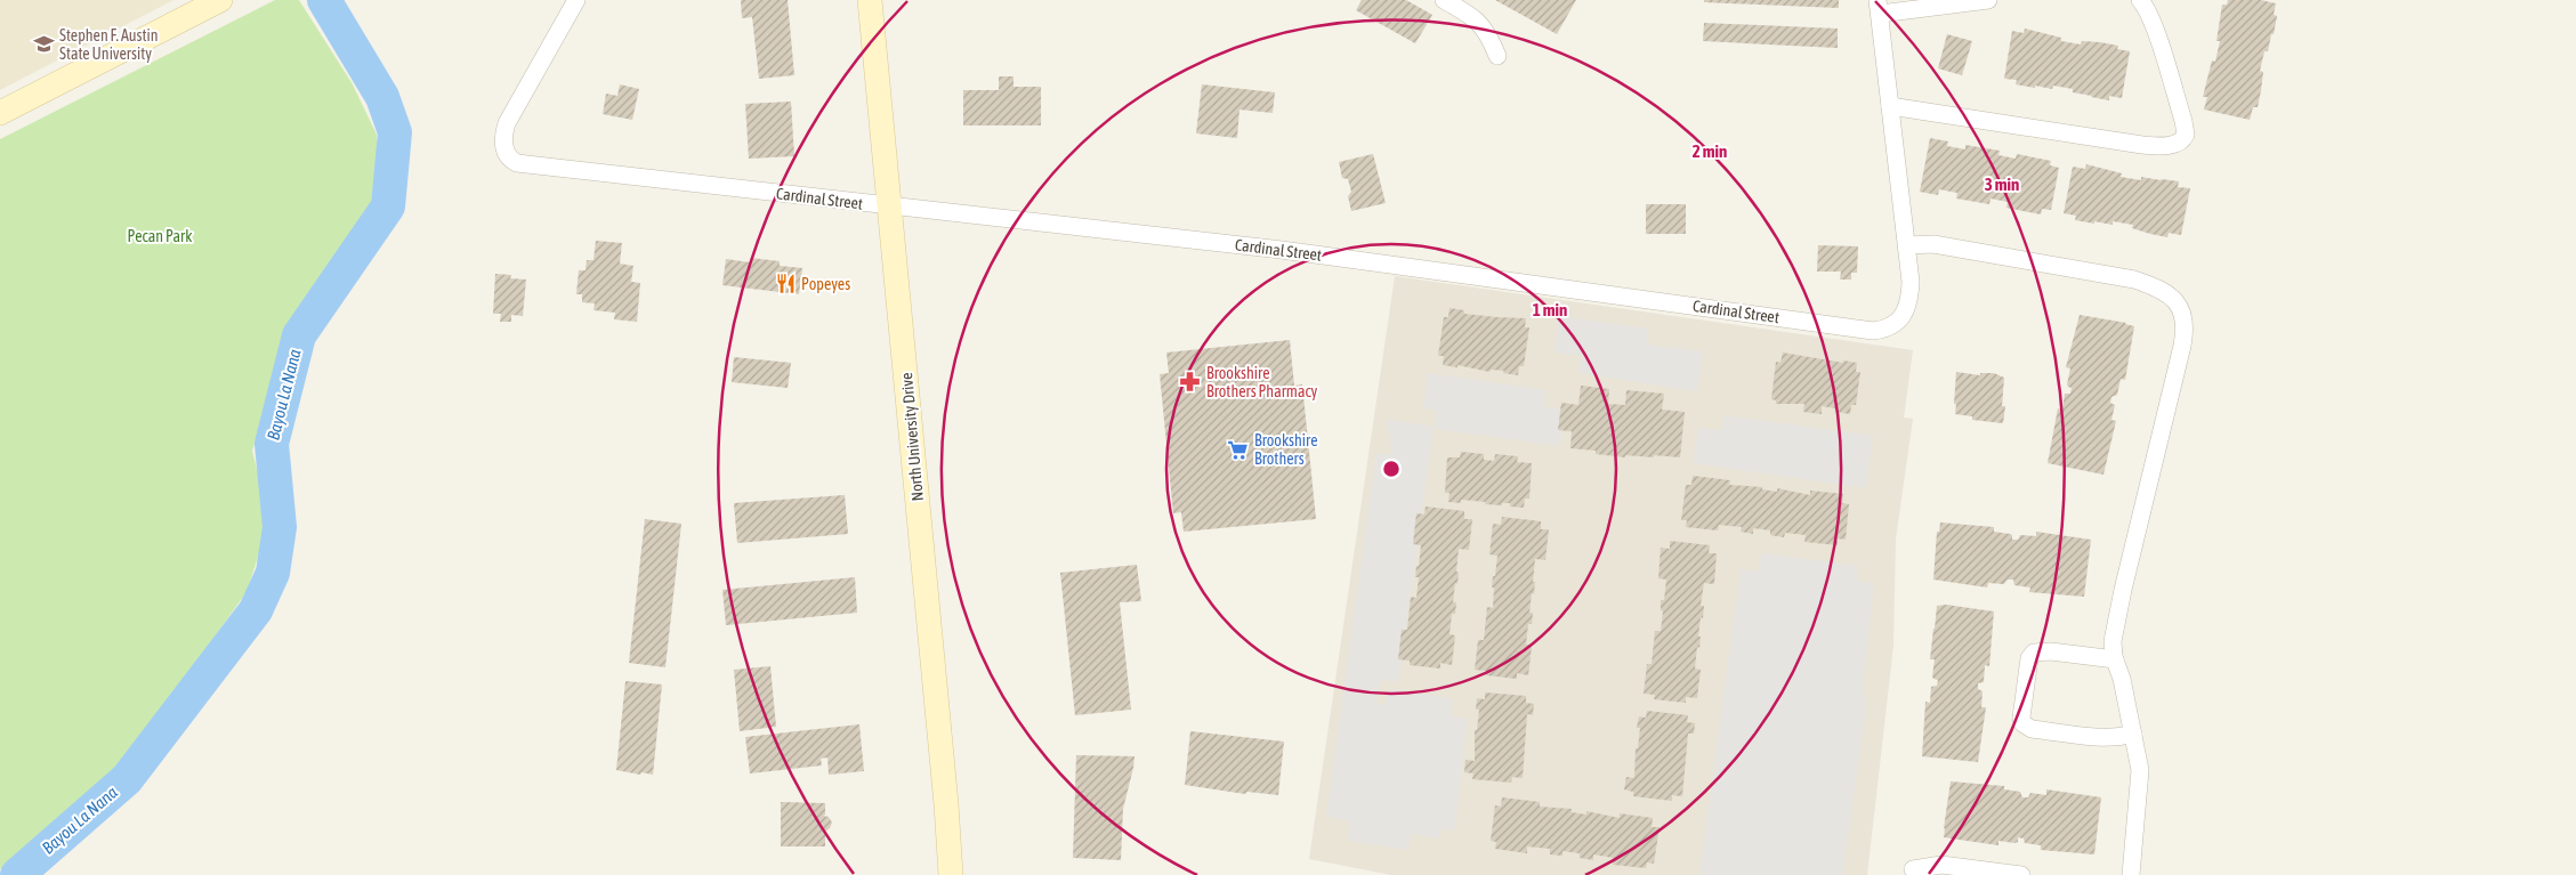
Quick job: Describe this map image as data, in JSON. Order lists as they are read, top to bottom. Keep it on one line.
{"streets":{"main road":["North University Drive"],"street":["Cardinal Street"]},"crossings":[["Cardinal Street","North University Drive"]],"water":["Bayou La Nana"],"parks":["Pecan Park"],"places":{"school or university":["Stephen F. Austin State University"],"restaurant":["Popeyes"],"pharmacy":["Brookshire Brothers Pharmacy"],"supermarket":["Brookshire Brothers"]},"rings":["2 min","3 min","1 min"]}
